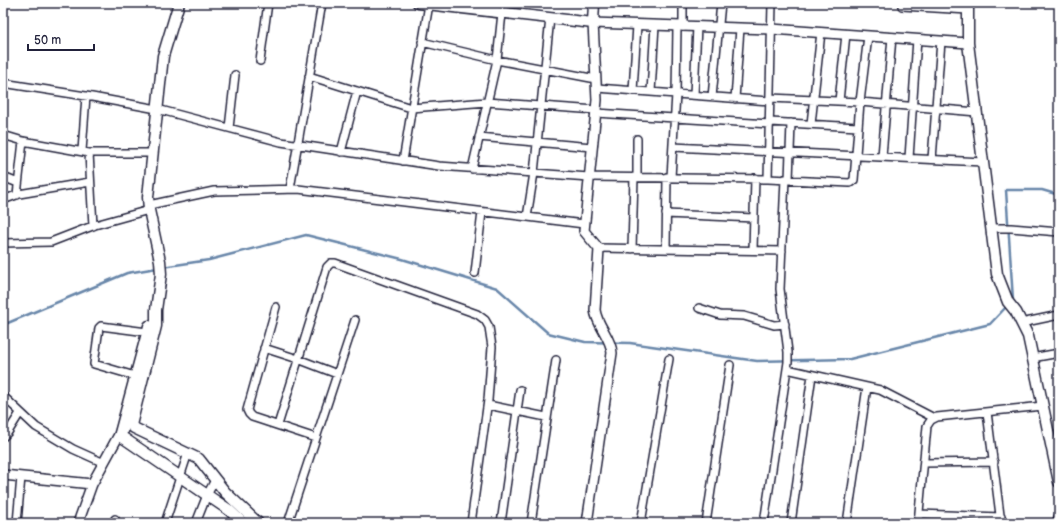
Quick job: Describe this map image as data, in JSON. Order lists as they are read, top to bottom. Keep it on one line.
{"scale_bar":"50 m"}
